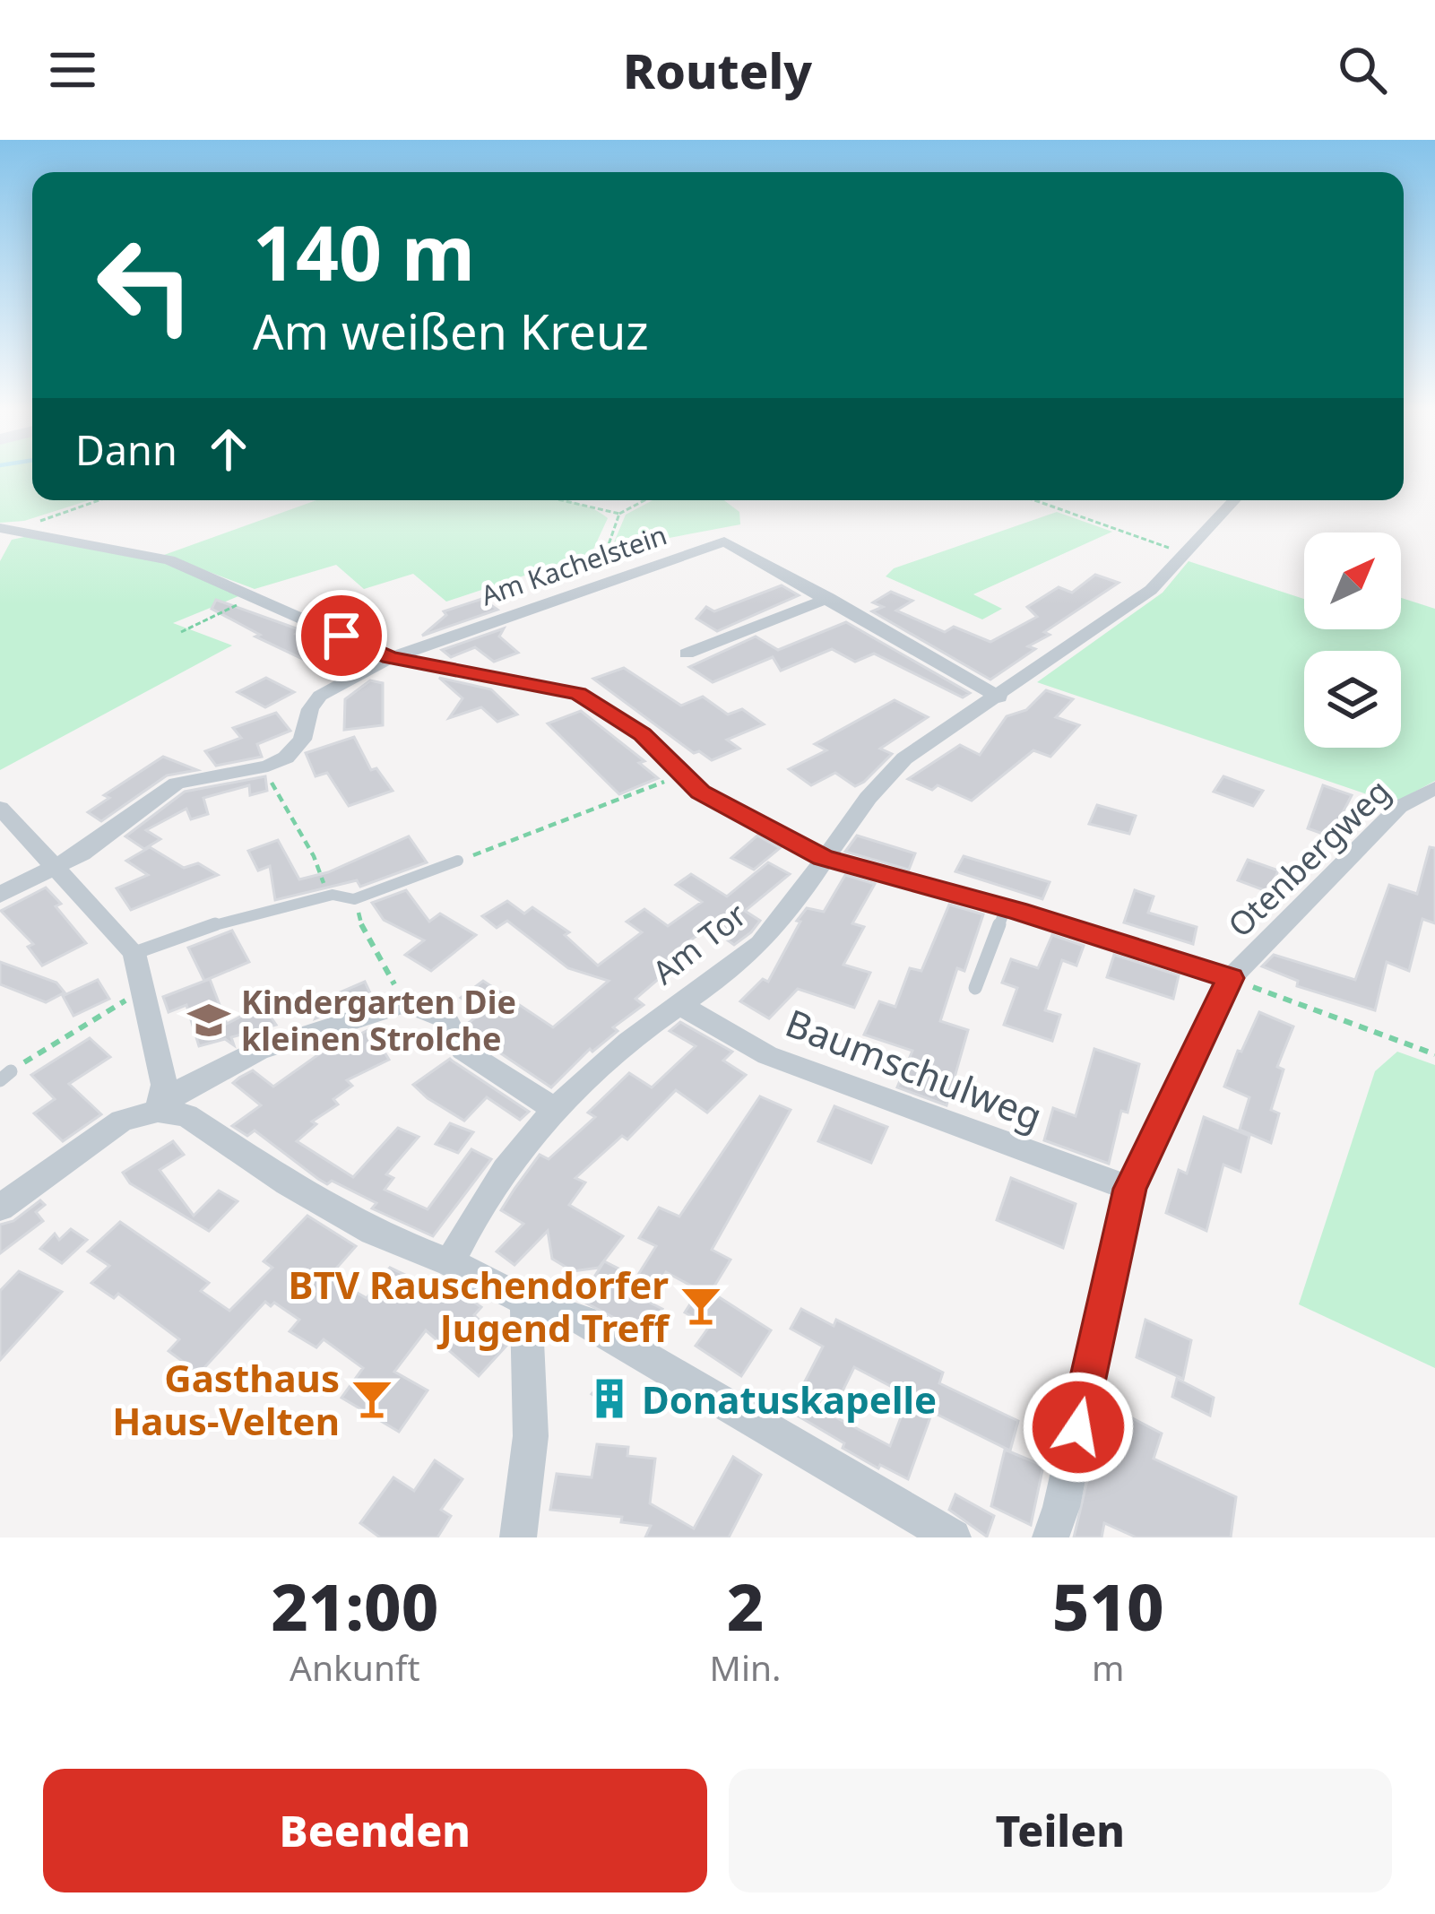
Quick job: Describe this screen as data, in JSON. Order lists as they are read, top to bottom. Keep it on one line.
{"streets":{"street":["Am Kachelstein","Otenbergweg","Am Tor","Baumschulweg"]},"crossings":[["Am Kachelstein","Am Tor"],["Otenbergweg","Baumschulweg"],["Am Tor","Baumschulweg"]],"places":{"school or university":["Kindergarten Die kleinen Strolche"],"bar":["BTV Rauschendorfer Jugend Treff","Gasthaus Haus-Velten"],"building":["Donatuskapelle"]},"north":"top right","page":{"header":"Routely","turn":["140 m","Am weißen Kreuz"],"then":"Dann","eta":["21:00","Ankunft","2","Min.","510","m"],"buttons":["Beenden","Teilen"]}}
